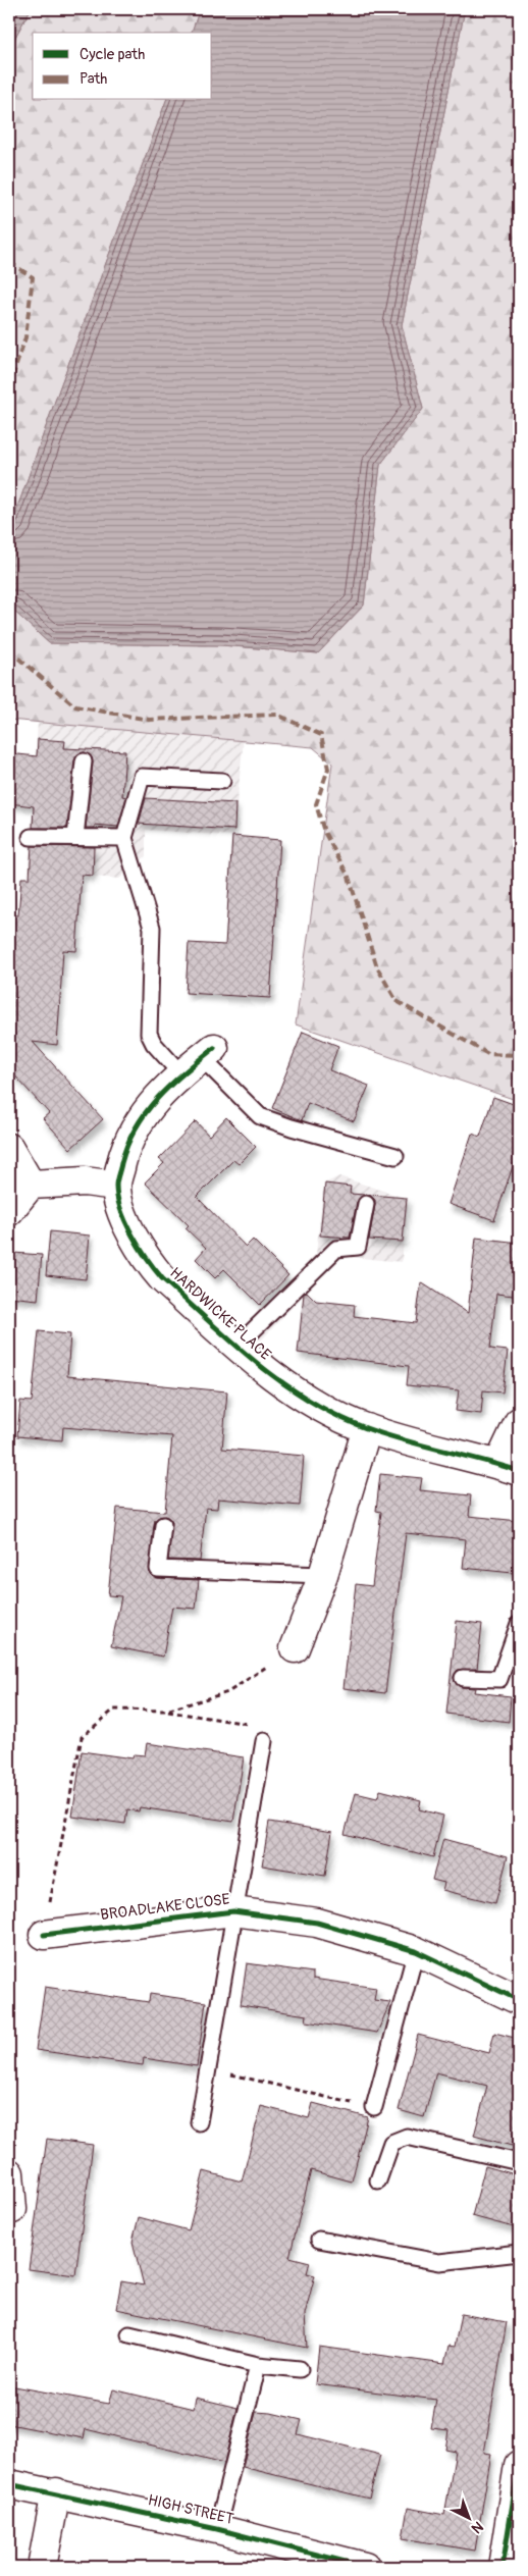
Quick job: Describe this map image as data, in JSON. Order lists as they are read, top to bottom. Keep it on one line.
{"streets":{"street":["HARDWICKE PLACE","BROADLAKE CLOSE","HIGH STREET"]},"legend":["Cycle path","Path"],"north":"bottom right"}
